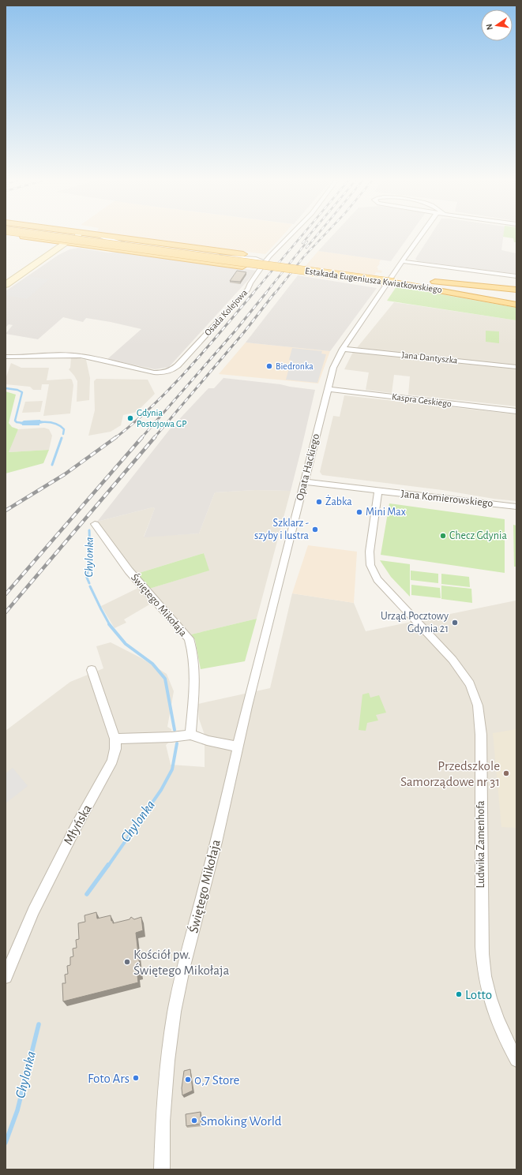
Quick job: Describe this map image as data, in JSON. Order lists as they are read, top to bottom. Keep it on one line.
{"streets":{"highway":["Estakada Eugeniusza Kwiatkowskiego"],"street":["Osada Kolejowa","Jana Dantyszka","Kaspra Geskiego","Opata Hackiego","Jana Komierowskiego","Świętego Mikołaja","Młyńska","Ludwika Zamenhofa"]},"crossings":[["Jana Dantyszka","Opata Hackiego"],["Kaspra Geskiego","Opata Hackiego"],["Opata Hackiego","Świętego Mikołaja"],["Jana Komierowskiego","Ludwika Zamenhofa"]],"water":["Chylonka"],"places":["Biedronka","Gdynia Postojowa GP","Żabka","Mini Max","Szklarz - szyby i lustra","Checz Gdynia","Urząd Pocztowy Gdynia 21","Przedszkole Samorządowe nr 31","Kościół pw. Świętego Mikołaja","Lotto","Foto Ars","0,7 Store","Smoking World"],"north":"left"}
